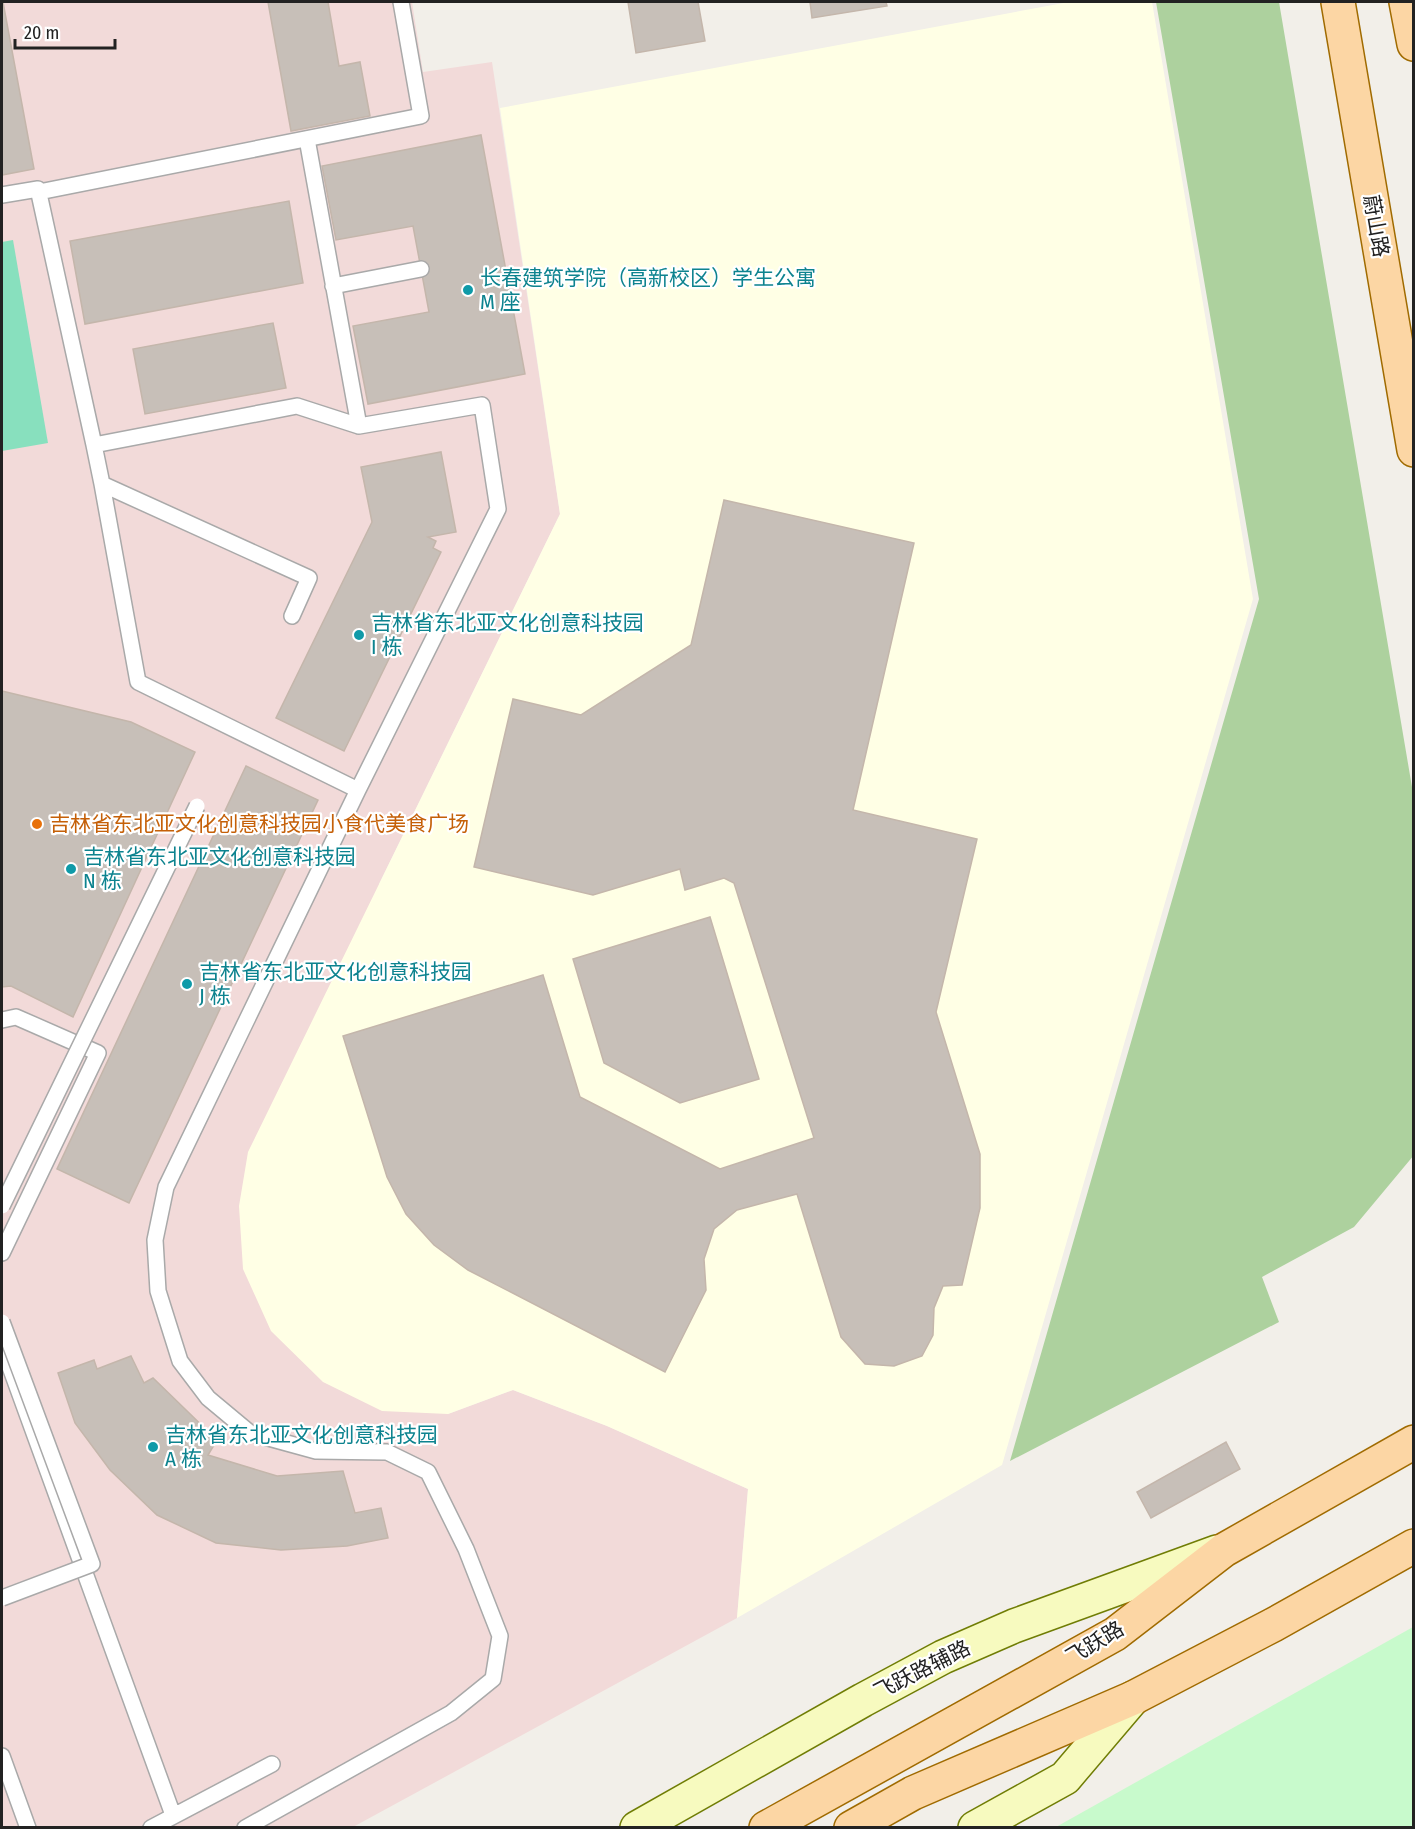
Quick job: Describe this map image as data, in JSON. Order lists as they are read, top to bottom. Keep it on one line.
{"streets":{"main road":["蔚山路","飞跃路"],"street":["飞跃路辅路"]},"crossings":[["飞跃路","飞跃路辅路"]],"places":["长春建筑学院（高新校区）学生公寓 M 座","吉林省东北亚文化创意科技园 I 栋","吉林省东北亚文化创意科技园小食代美食广场","吉林省东北亚文化创意科技园 N 栋","吉林省东北亚文化创意科技园 J 栋","吉林省东北亚文化创意科技园 A 栋"],"scale_bar":"20 m"}
